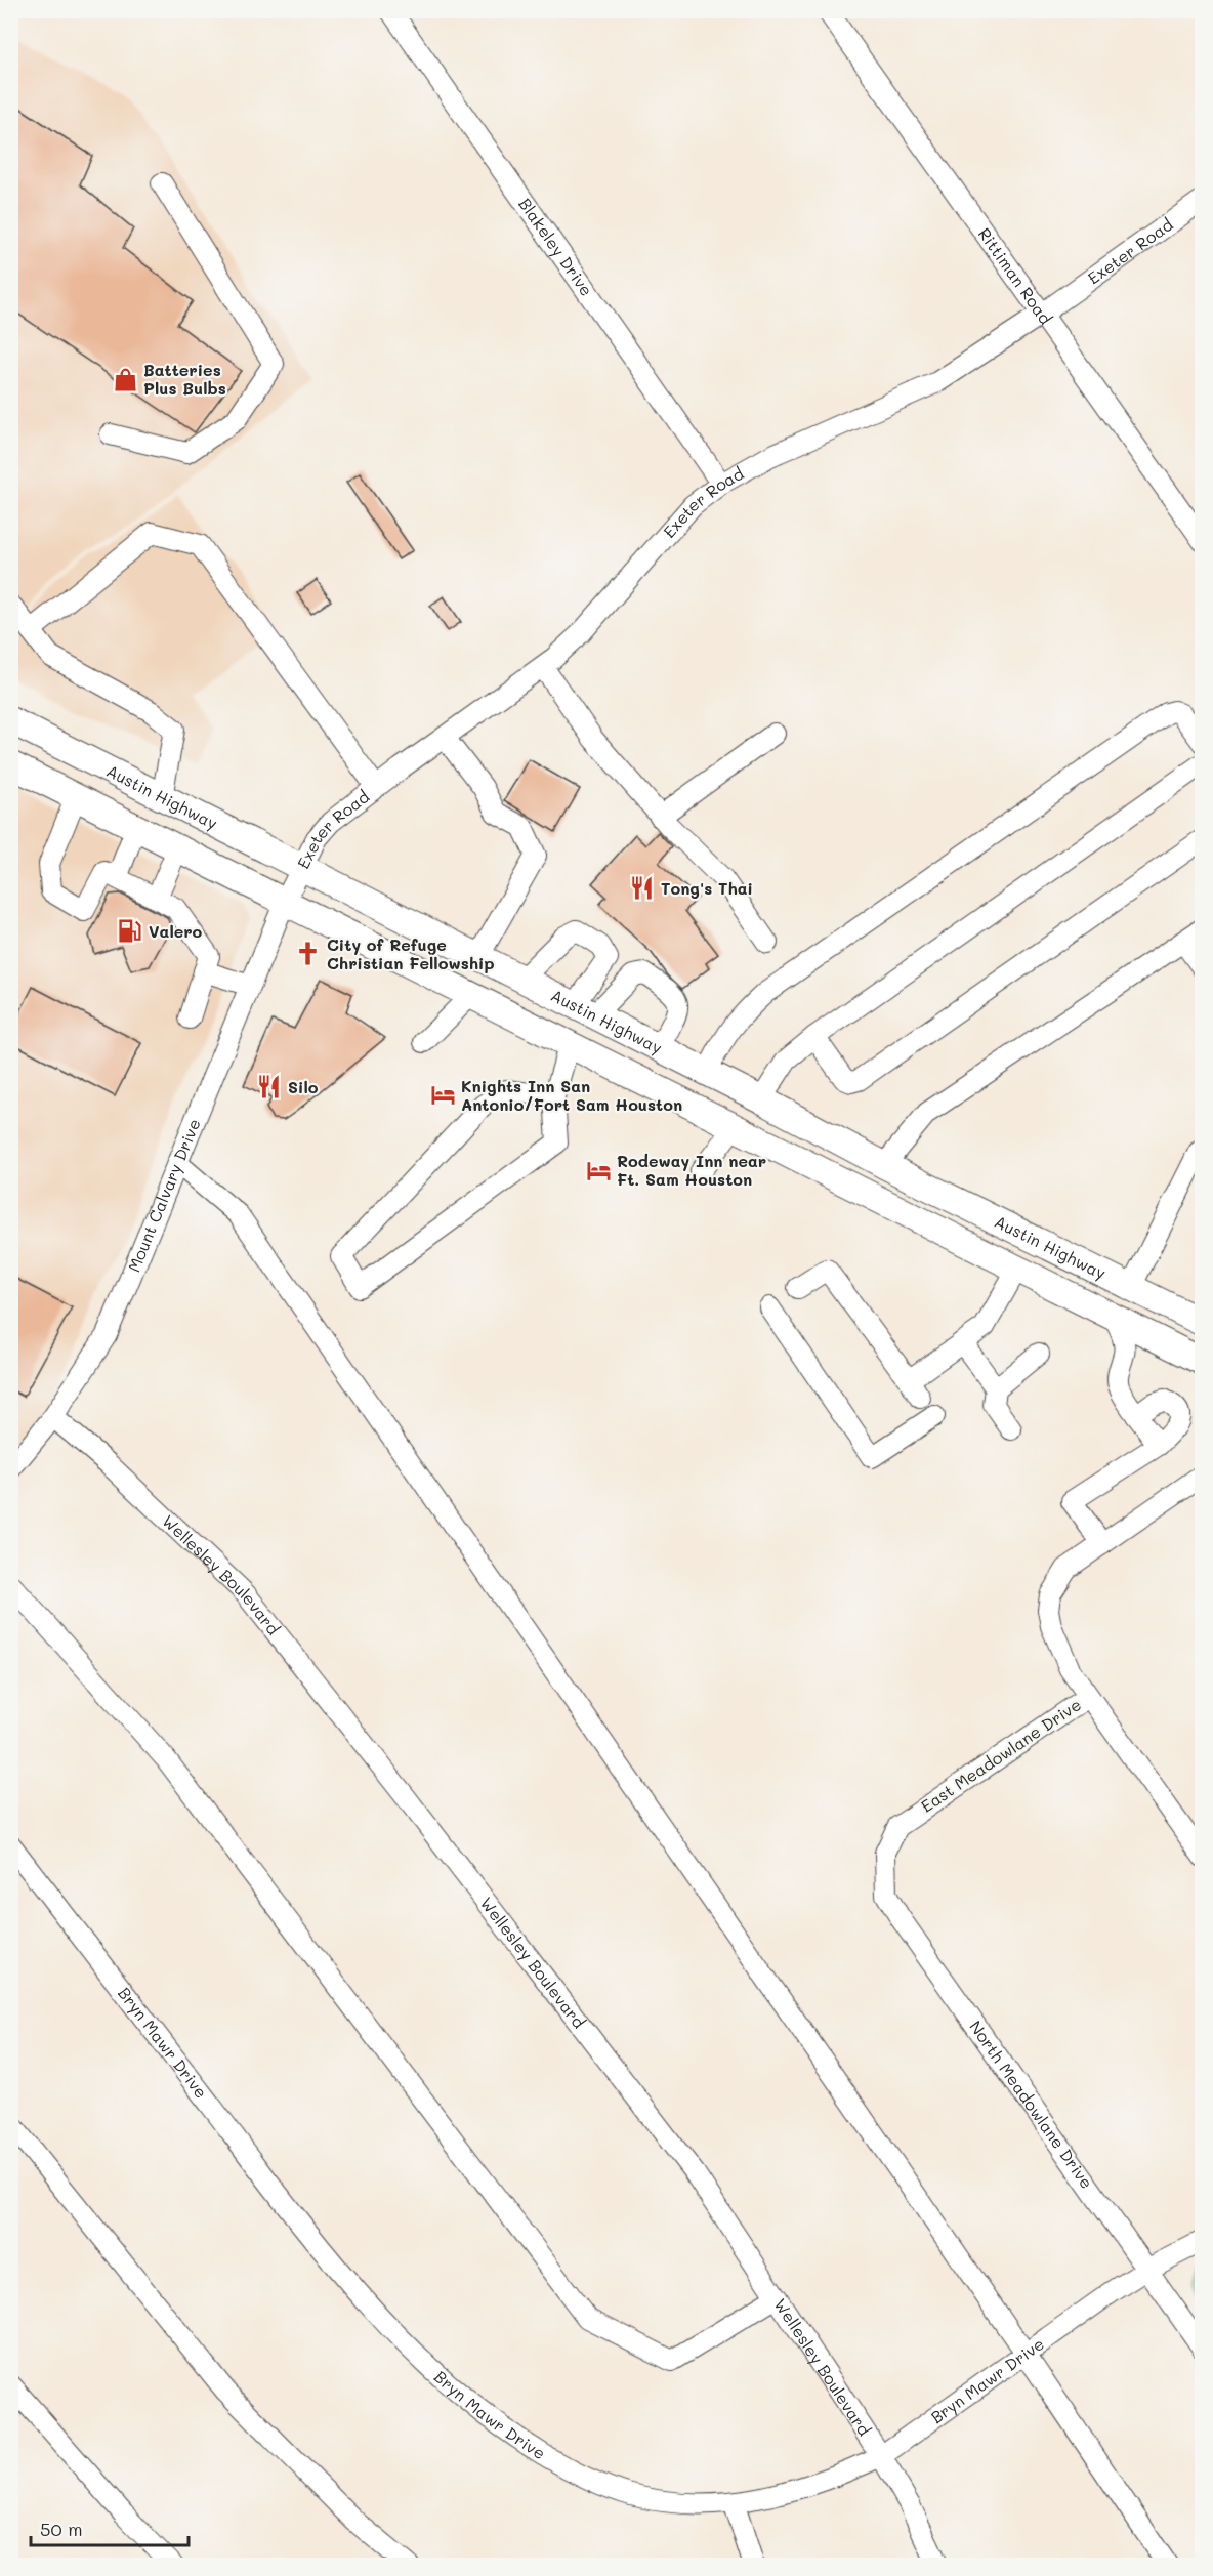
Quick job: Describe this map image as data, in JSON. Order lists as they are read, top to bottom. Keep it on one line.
{"streets":{"main road":["Austin Highway"],"street":["Blakeley Drive","Exeter Road","Rittiman Road","Mount Calvary Drive","Wellesley Boulevard","East Meadowlane Drive","Bryn Mawr Drive","North Meadowlane Drive"]},"crossings":[["Blakeley Drive","Exeter Road"],["Exeter Road","Rittiman Road"],["Exeter Road","Austin Highway"],["Exeter Road","Mount Calvary Drive"],["Austin Highway","Mount Calvary Drive"],["Mount Calvary Drive","Wellesley Boulevard"],["Wellesley Boulevard","Bryn Mawr Drive"],["East Meadowlane Drive","North Meadowlane Drive"],["Bryn Mawr Drive","North Meadowlane Drive"]],"places":{"shop":["Batteries Plus Bulbs"],"restaurant":["Tong's Thai","Silo"],"fuel station":["Valero"],"church":["City of Refuge Christian Fellowship"],"hotel":["Knights Inn San Antonio/Fort Sam Houston","Rodeway Inn near Ft. Sam Houston"]},"scale_bar":"50 m"}
